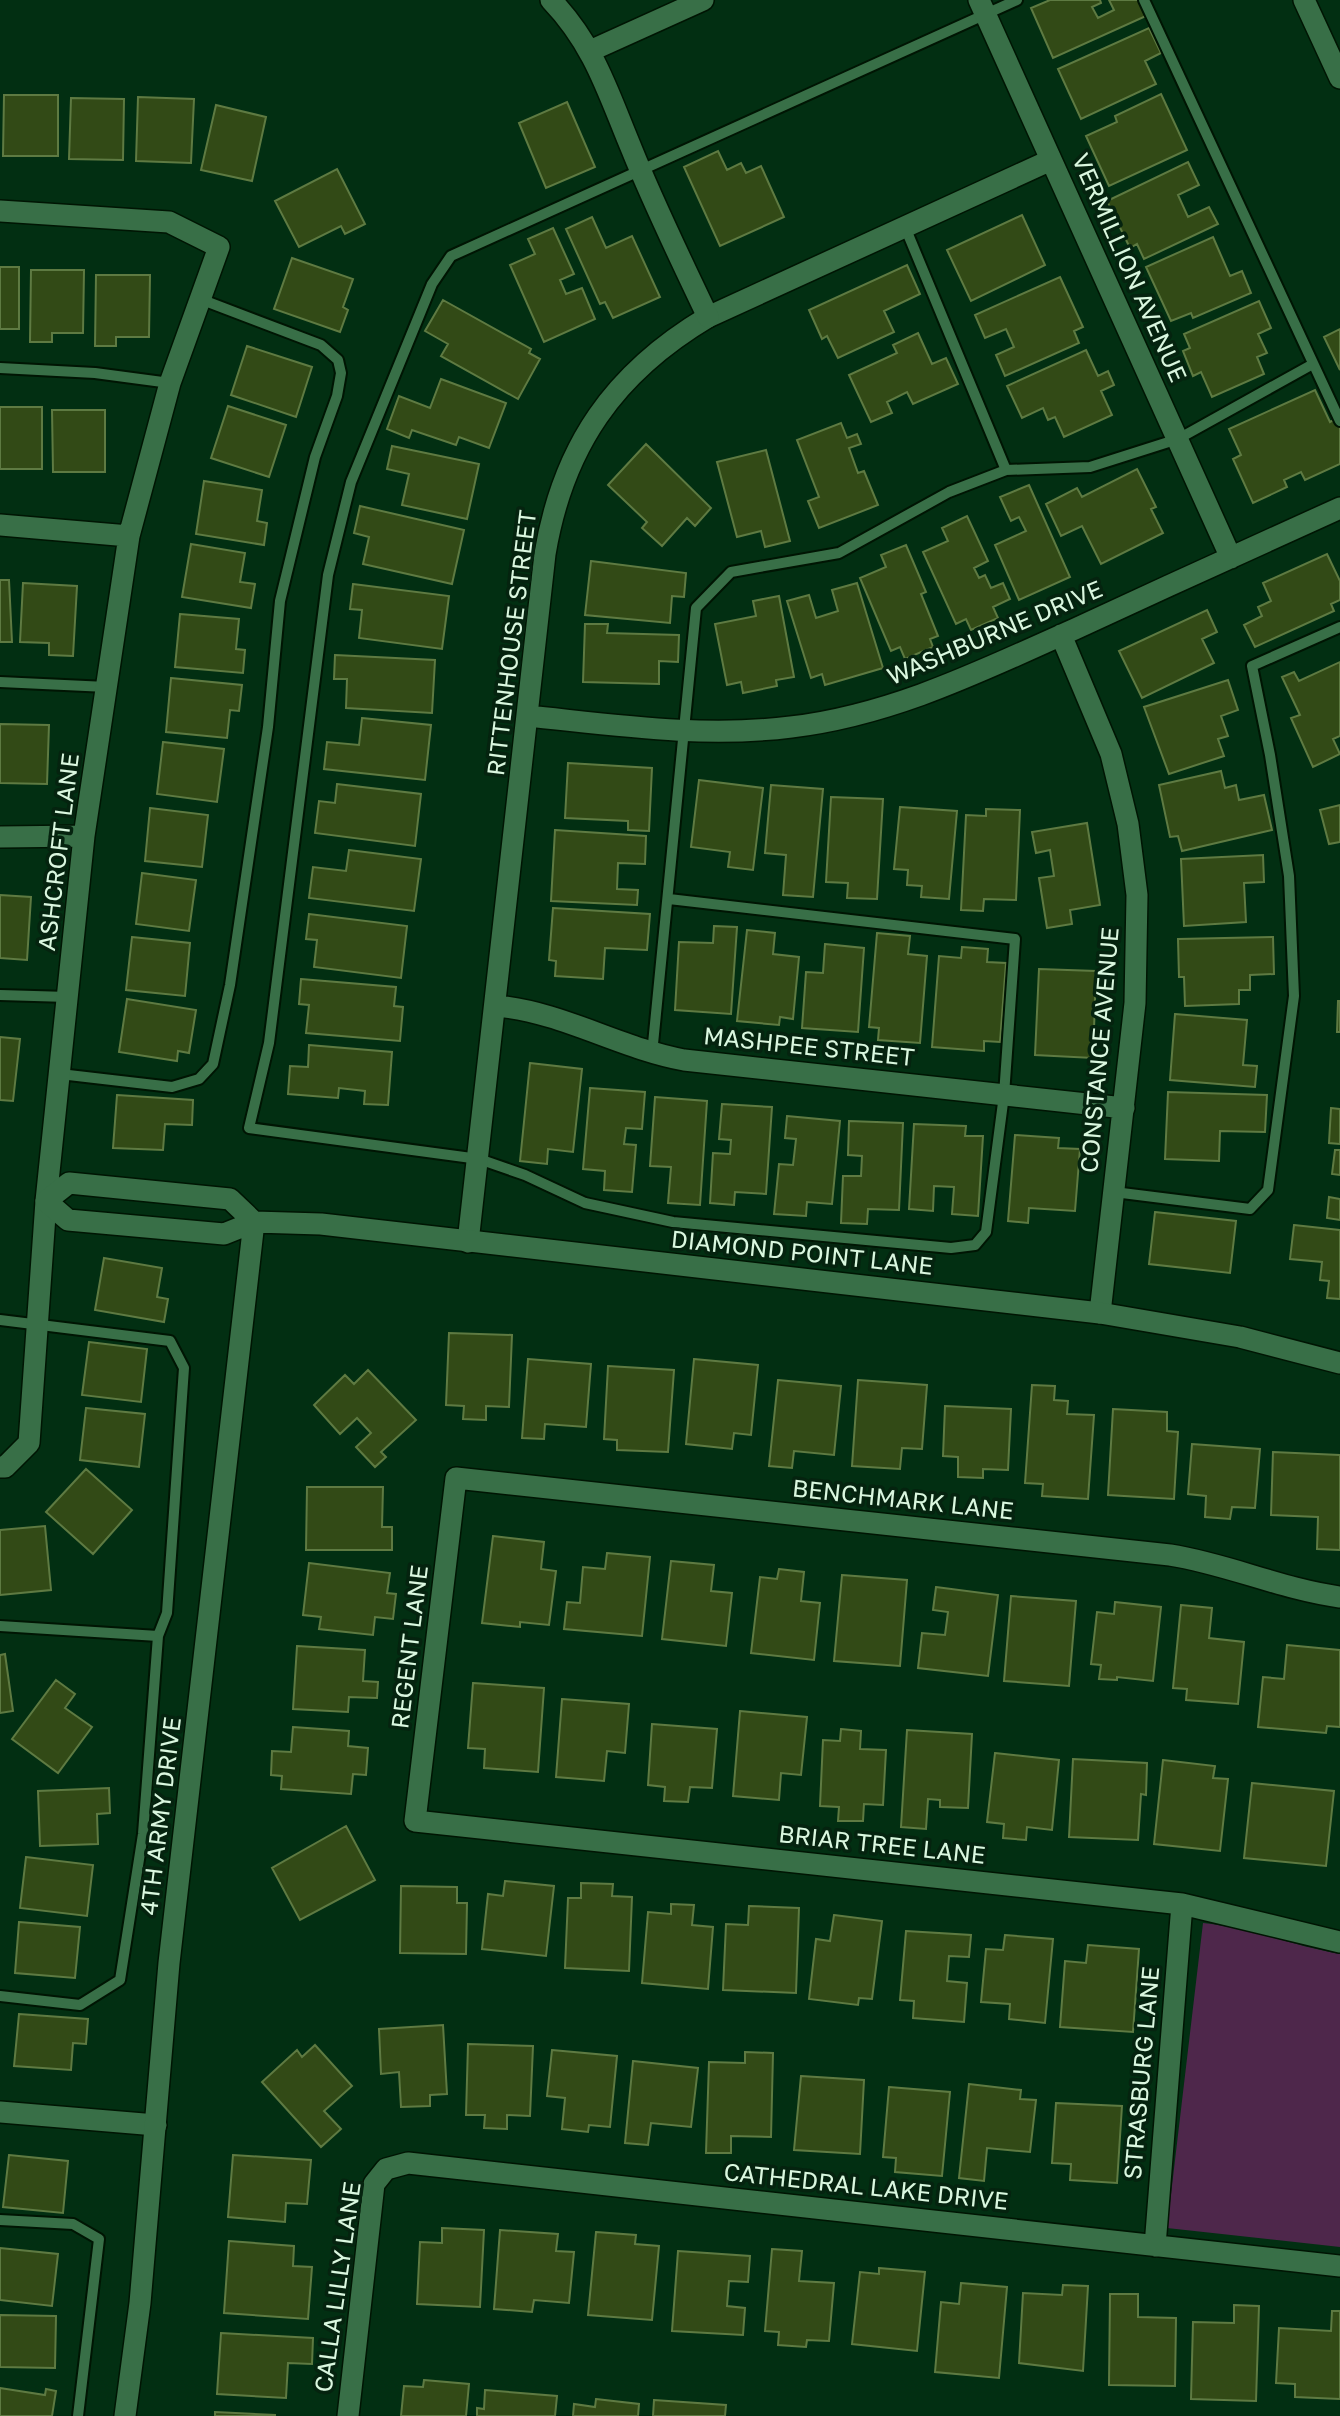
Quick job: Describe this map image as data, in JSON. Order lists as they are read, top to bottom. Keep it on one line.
{"streets":{"street":["VERMILLION AVENUE","WASHBURNE DRIVE","RITTENHOUSE STREET","ASHCROFT LANE","MASHPEE STREET","CONSTANCE AVENUE","DIAMOND POINT LANE","BENCHMARK LANE","REGENT LANE","4TH ARMY DRIVE","BRIAR TREE LANE","STRASBURG LANE","CATHEDRAL LAKE DRIVE","CALLA LILLY LANE"]},"crossings":[["VERMILLION AVENUE","WASHBURNE DRIVE"],["VERMILLION AVENUE","RITTENHOUSE STREET"],["WASHBURNE DRIVE","RITTENHOUSE STREET"],["WASHBURNE DRIVE","CONSTANCE AVENUE"],["RITTENHOUSE STREET","MASHPEE STREET"],["RITTENHOUSE STREET","DIAMOND POINT LANE"],["ASHCROFT LANE","DIAMOND POINT LANE"],["MASHPEE STREET","CONSTANCE AVENUE"],["CONSTANCE AVENUE","DIAMOND POINT LANE"],["DIAMOND POINT LANE","4TH ARMY DRIVE"],["BENCHMARK LANE","REGENT LANE"],["REGENT LANE","BRIAR TREE LANE"],["BRIAR TREE LANE","STRASBURG LANE"],["STRASBURG LANE","CATHEDRAL LAKE DRIVE"],["CATHEDRAL LAKE DRIVE","CALLA LILLY LANE"]]}
